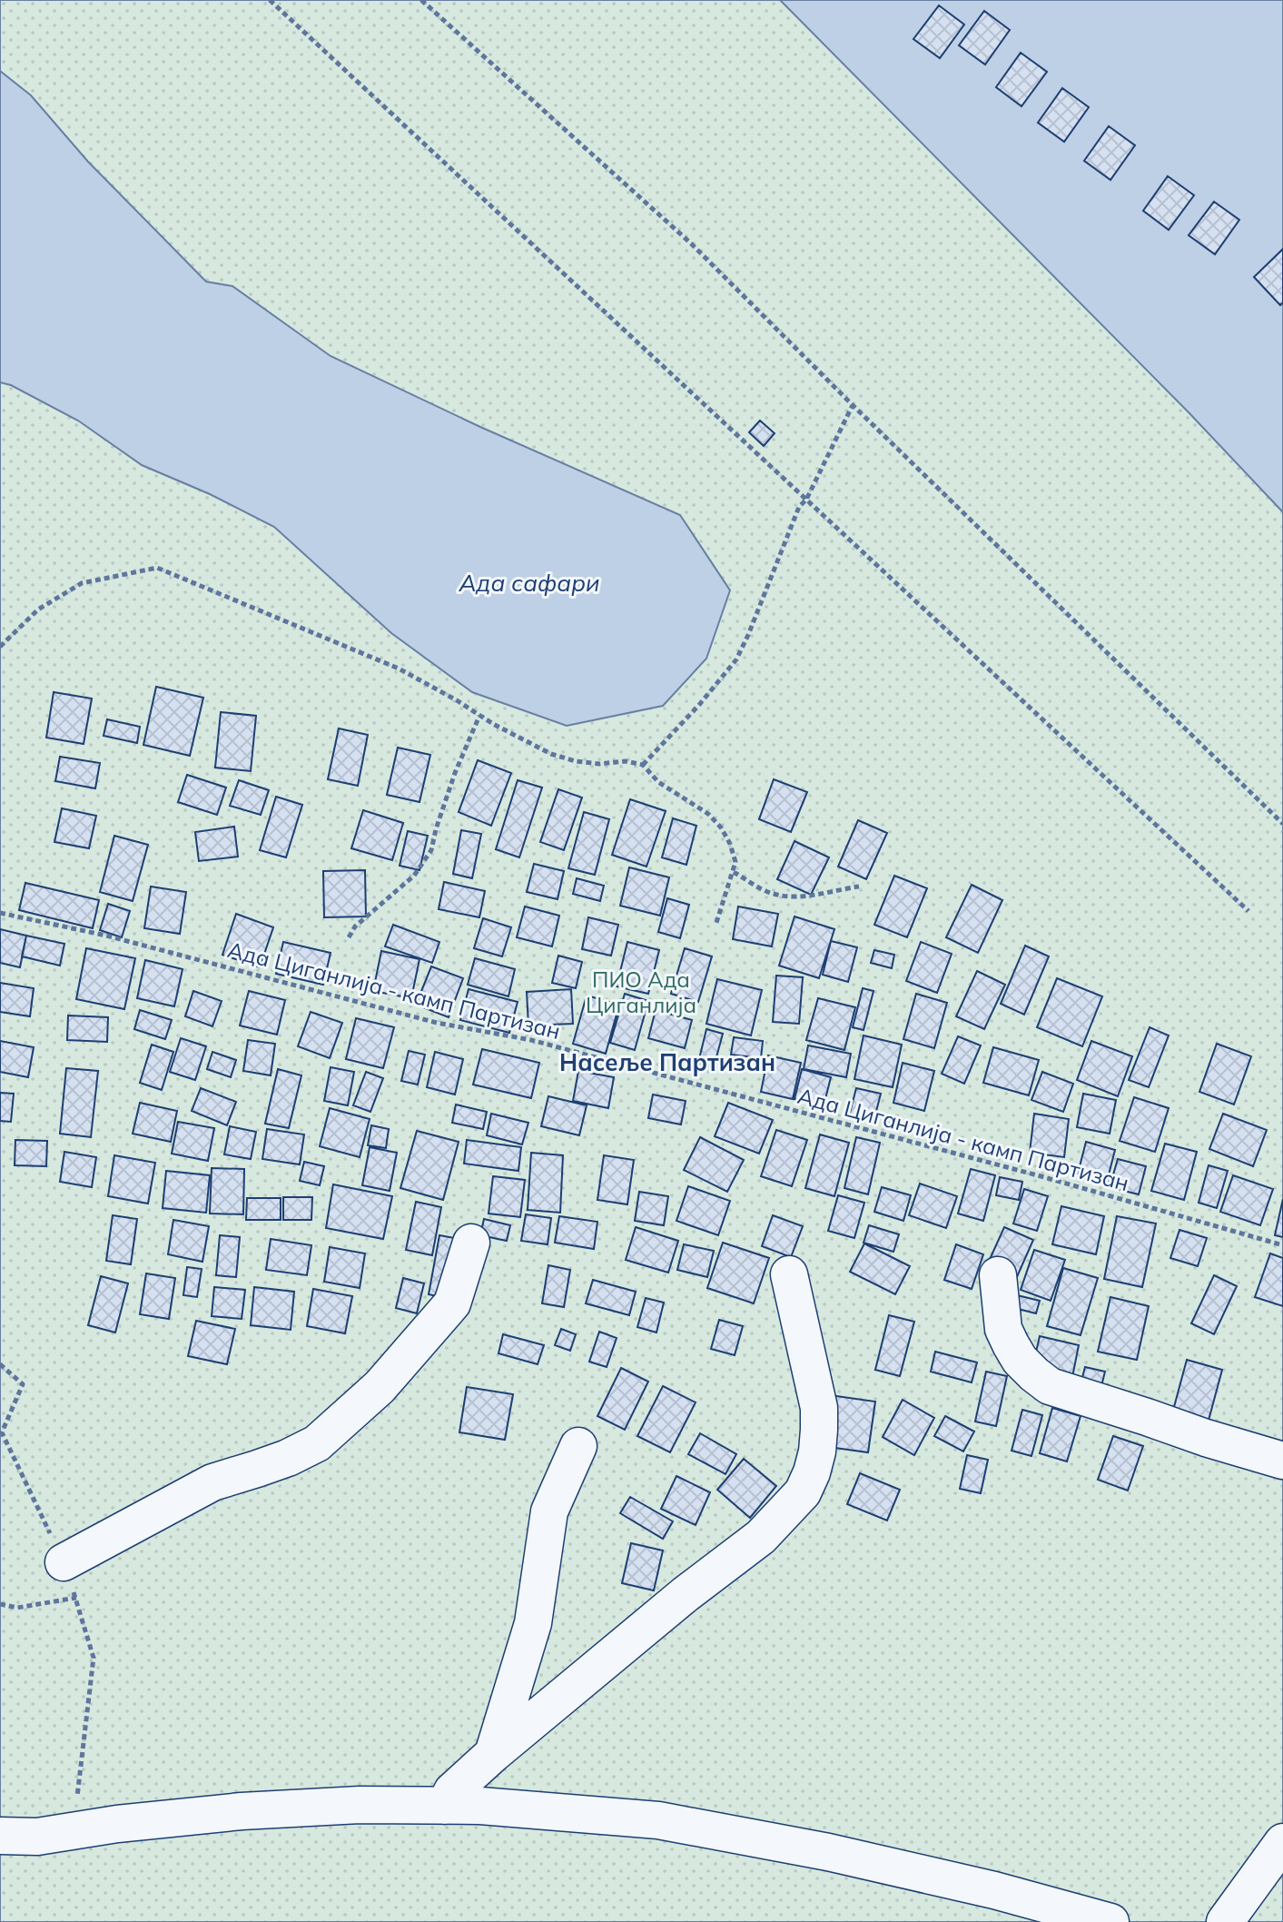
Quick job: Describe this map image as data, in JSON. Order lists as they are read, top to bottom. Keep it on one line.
{"streets":{"path":["Ада Циганлија - камп Партизан"]},"districts":["Насеље Партизан"],"water":["Ада сафари"],"parks":["ПИО Ада Циганлија"]}
